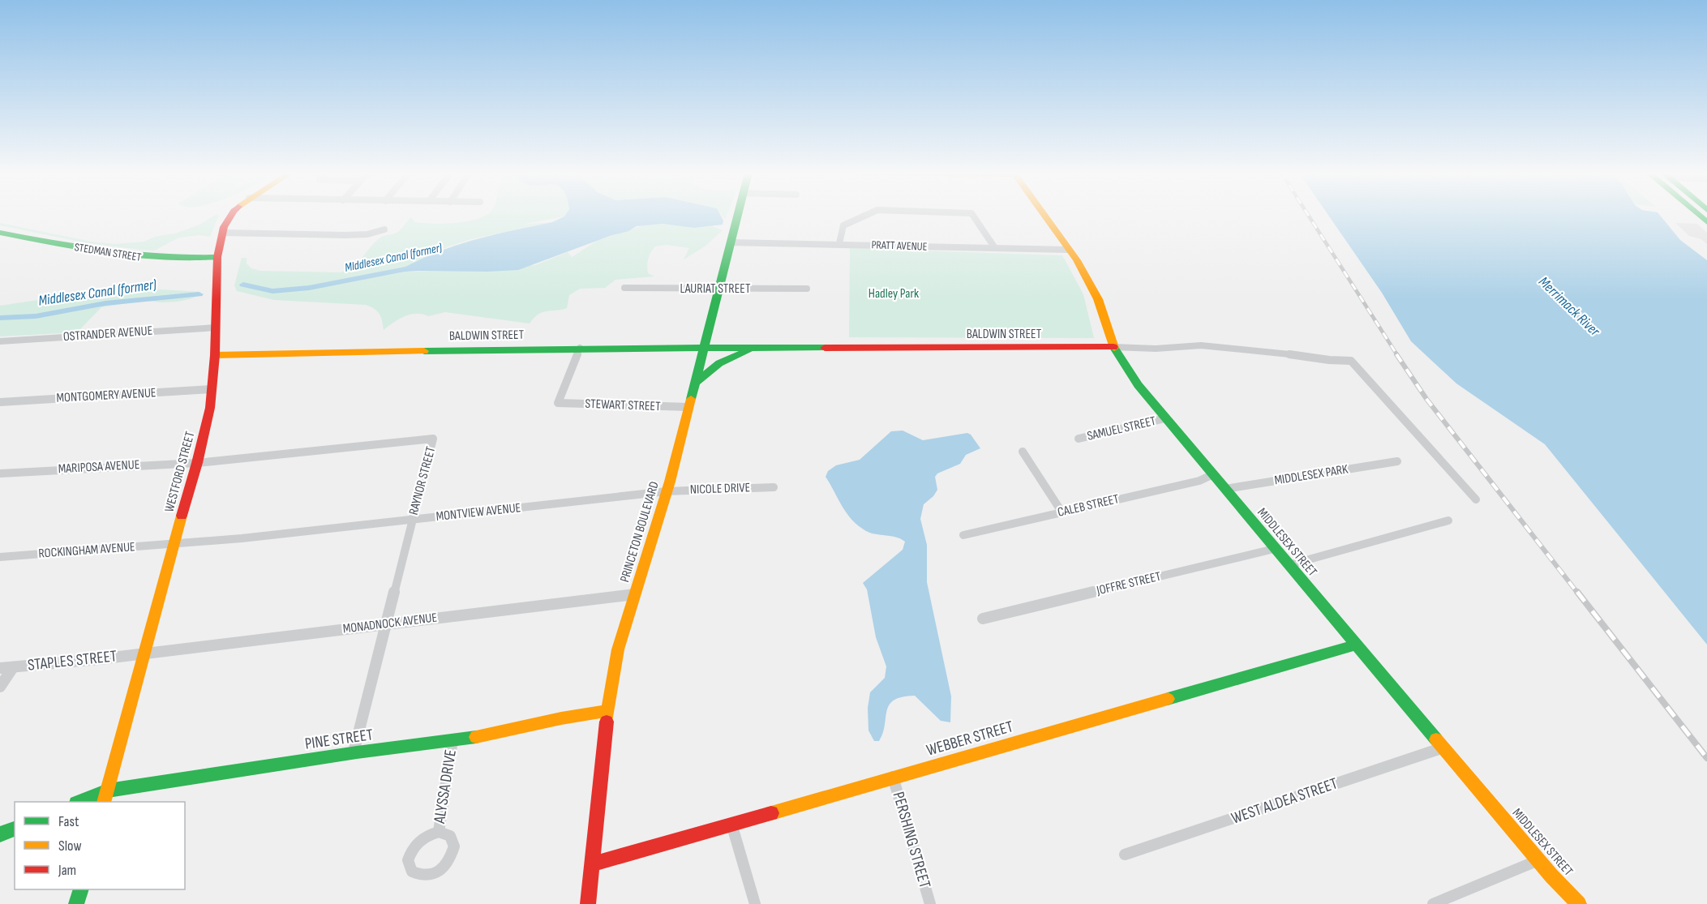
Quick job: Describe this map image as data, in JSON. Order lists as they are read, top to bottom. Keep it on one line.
{"streets":{"main road":["STEDMAN STREET","BALDWIN STREET","WESTFORD STREET","PRINCETON BOULEVARD","MIDDLESEX STREET","WEBBER STREET","PINE STREET"],"street":["PRATT AVENUE","LAURIAT STREET","OSTRANDER AVENUE","MONTGOMERY AVENUE","STEWART STREET","SAMUEL STREET","MARIPOSA AVENUE","MIDDLESEX PARK","RAYNOR STREET","NICOLE DRIVE","CALEB STREET","MONTVIEW AVENUE","ROCKINGHAM AVENUE","JOFFRE STREET","MONADNOCK AVENUE","STAPLES STREET","ALYSSA DRIVE","WEST ALDEA STREET","PERSHING STREET"]},"crossings":[["PRATT AVENUE","PRINCETON BOULEVARD"],["PRATT AVENUE","MIDDLESEX STREET"],["STEDMAN STREET","WESTFORD STREET"],["LAURIAT STREET","PRINCETON BOULEVARD"],["OSTRANDER AVENUE","WESTFORD STREET"],["BALDWIN STREET","STEWART STREET"],["BALDWIN STREET","WESTFORD STREET"],["BALDWIN STREET","PRINCETON BOULEVARD"],["BALDWIN STREET","MIDDLESEX STREET"],["MONTGOMERY AVENUE","WESTFORD STREET"],["STEWART STREET","PRINCETON BOULEVARD"],["SAMUEL STREET","MIDDLESEX STREET"],["MARIPOSA AVENUE","WESTFORD STREET"],["MARIPOSA AVENUE","RAYNOR STREET"],["WESTFORD STREET","RAYNOR STREET"],["WESTFORD STREET","MONTVIEW AVENUE"],["WESTFORD STREET","ROCKINGHAM AVENUE"],["WESTFORD STREET","MONADNOCK AVENUE"],["WESTFORD STREET","STAPLES STREET"],["WESTFORD STREET","PINE STREET"],["MIDDLESEX PARK","MIDDLESEX STREET"],["RAYNOR STREET","MONTVIEW AVENUE"],["RAYNOR STREET","MONADNOCK AVENUE"],["RAYNOR STREET","PINE STREET"],["NICOLE DRIVE","MONTVIEW AVENUE"],["NICOLE DRIVE","PRINCETON BOULEVARD"],["CALEB STREET","MIDDLESEX STREET"],["MONTVIEW AVENUE","PRINCETON BOULEVARD"],["MONTVIEW AVENUE","ROCKINGHAM AVENUE"],["PRINCETON BOULEVARD","MONADNOCK AVENUE"],["PRINCETON BOULEVARD","WEBBER STREET"],["PRINCETON BOULEVARD","PINE STREET"],["MIDDLESEX STREET","JOFFRE STREET"],["MIDDLESEX STREET","WEBBER STREET"],["MIDDLESEX STREET","WEST ALDEA STREET"],["MONADNOCK AVENUE","STAPLES STREET"],["WEBBER STREET","PERSHING STREET"],["PINE STREET","ALYSSA DRIVE"]],"water":["MIddlesex Canal (former)","Middlesex Canal (former)","Merrimack River"],"parks":["Hadley Park"],"legend":["Fast","Slow","Jam"]}
